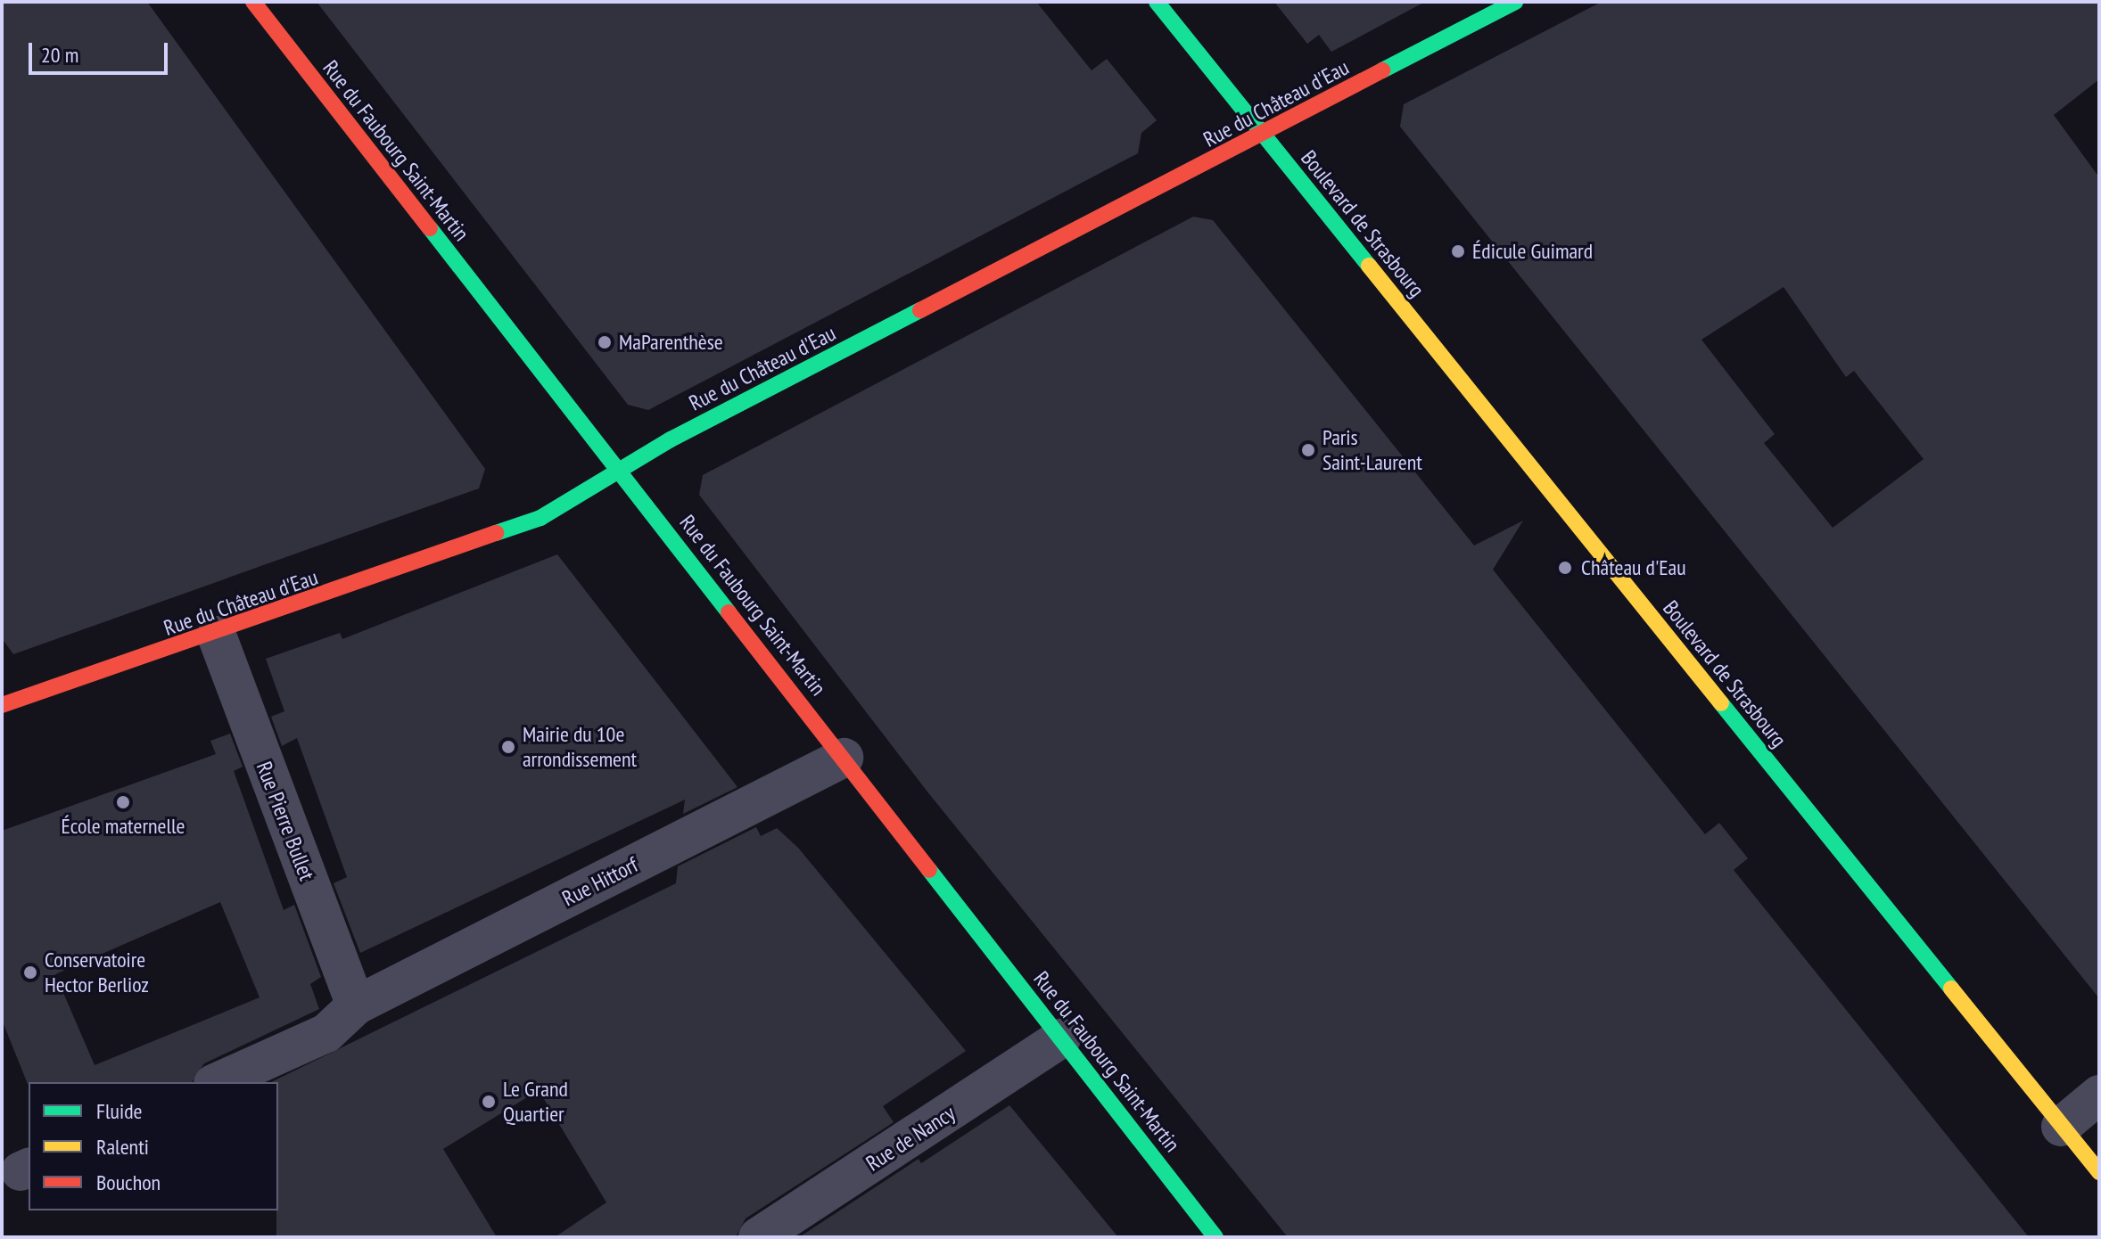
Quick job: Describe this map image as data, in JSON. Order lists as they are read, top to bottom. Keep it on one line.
{"streets":{"main road":["Rue du Château d'Eau","Rue du Faubourg Saint-Martin","Boulevard de Strasbourg"],"street":["Rue Pierre Bullet","Rue Hittorf","Rue de Nancy"]},"crossings":[["Rue du Château d'Eau","Rue du Faubourg Saint-Martin"],["Rue du Château d'Eau","Boulevard de Strasbourg"],["Rue du Château d'Eau","Rue Pierre Bullet"],["Rue du Faubourg Saint-Martin","Rue Hittorf"],["Rue du Faubourg Saint-Martin","Rue de Nancy"],["Rue Pierre Bullet","Rue Hittorf"]],"places":["Édicule Guimard","MaParenthèse","Paris Saint-Laurent","Château d'Eau","Mairie du 10e arrondissement","École maternelle","Conservatoire Hector Berlioz","Le Grand Quartier"],"legend":["Fluide","Ralenti","Bouchon"],"scale_bar":"20 m"}
